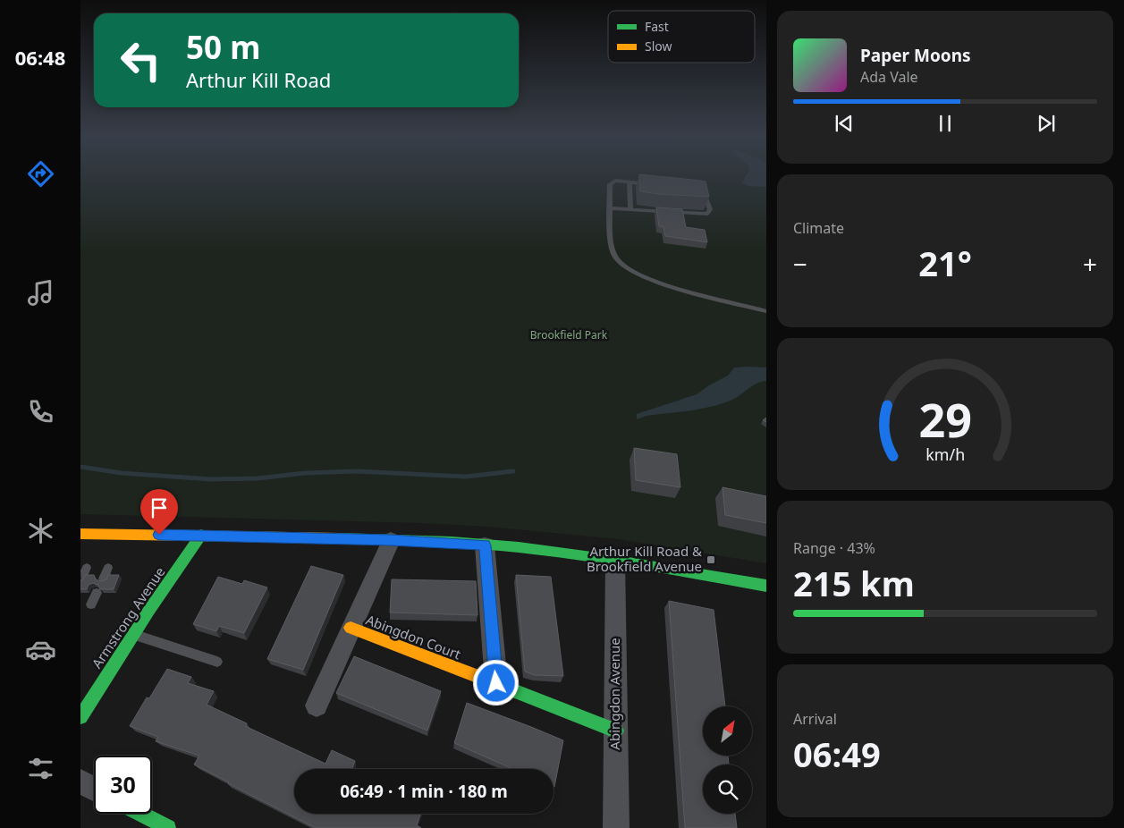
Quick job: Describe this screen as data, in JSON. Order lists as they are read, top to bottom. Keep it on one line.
{"streets":{"street":["Armstrong Avenue","Abingdon Court","Abingdon Avenue"]},"crossings":[["Abingdon Court","Abingdon Avenue"]],"parks":["Brookfield Park"],"places":{"transit":["Arthur Kill Road & Brookfield Avenue"]},"legend":["Fast","Slow"],"north":"top right","page":{"tabs":"06:48","turn":["50 m","Arthur Kill Road"],"song":["Paper Moons","Ada Vale"],"tile":["Climate",["Range · 43%","215 km"],["Arrival","06:49"]],"heat":["−","21°","+"],"limit":"30","trip":"06:49 · 1 min · 180 m","gauge":["29","km/h"]}}
